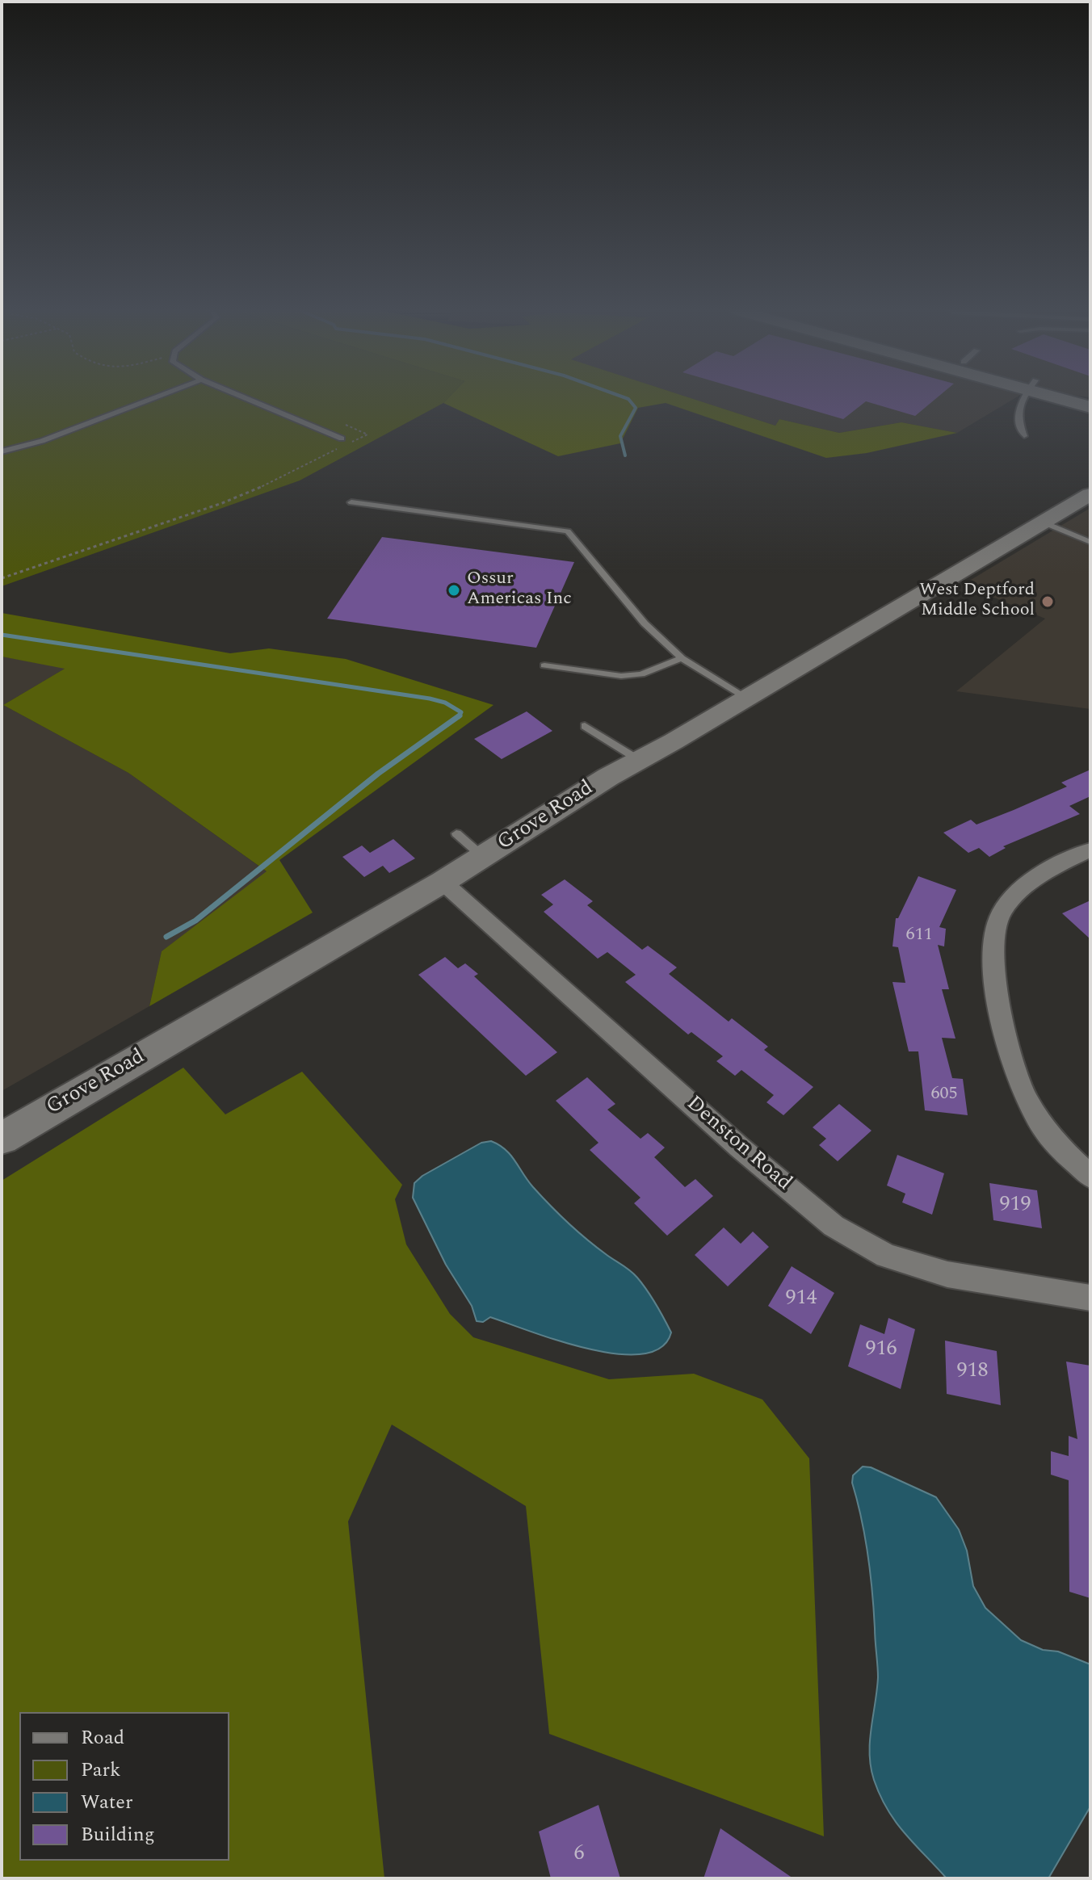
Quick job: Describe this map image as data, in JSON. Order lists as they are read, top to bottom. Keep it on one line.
{"streets":{"main road":["Grove Road"],"street":["Denston Road"]},"crossings":[["Grove Road","Denston Road"]],"places":["Ossur Americas Inc","West Deptford Middle School"],"house_numbers":["611","605","919","914","916","918","6"],"legend":["Road","Park","Water","Building"]}
